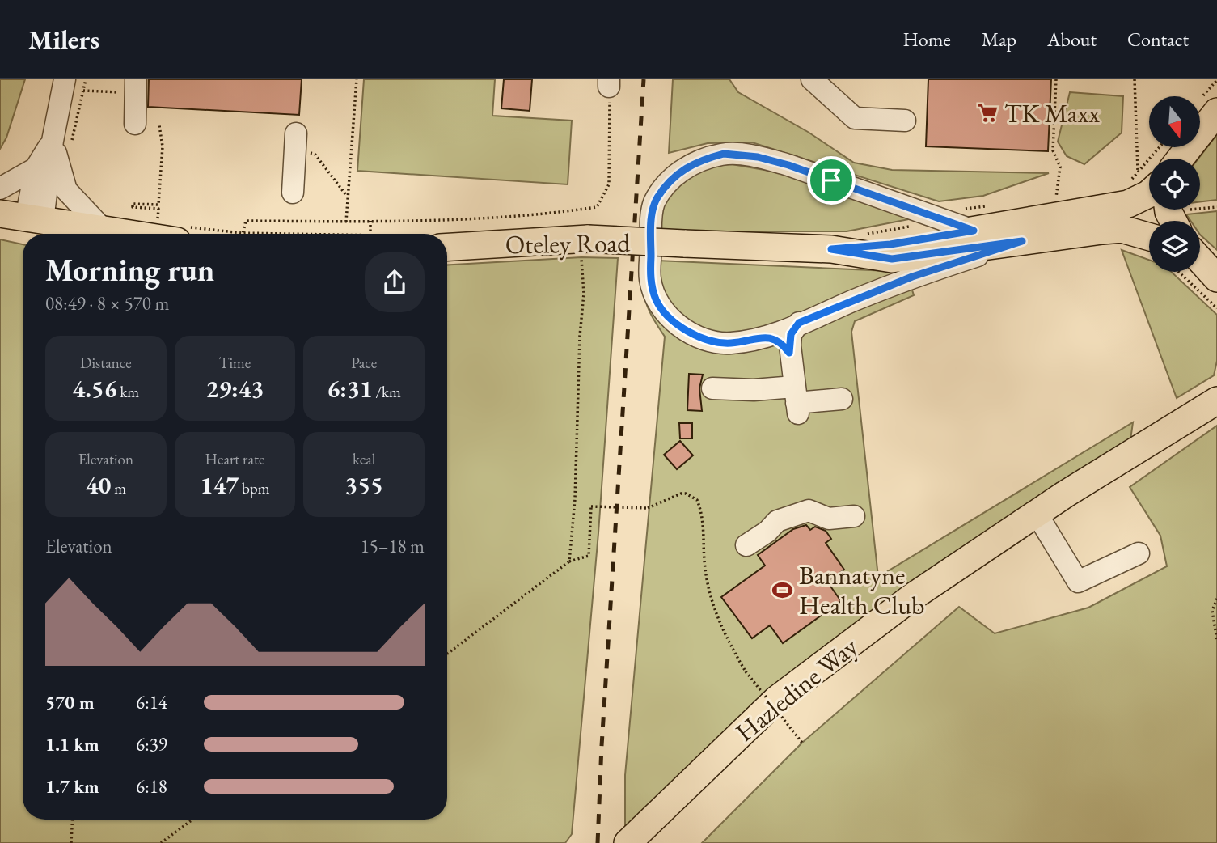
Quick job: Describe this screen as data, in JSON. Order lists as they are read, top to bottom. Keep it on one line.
{"streets":{"main road":["Oteley Road","Hazledine Way"]},"places":{"supermarket":["TK Maxx"],"sports":["Bannatyne Health Club"]},"north":"bottom","page":{"header":"Milers","nav":["Home","Map","About","Contact"],"heading":["Morning run","08:49 · 8 × 570 m"],"stats":[["Distance","4.56 km"],["Time","29:43"],["Pace","6:31 /km"],["Elevation","40 m"],["Heart rate","147 bpm"],["kcal","355"]],"chart":["Elevation","15–18 m"],"list":[{"name":"570 m","note":"6:14"},{"name":"1.1 km","note":"6:39"},{"name":"1.7 km","note":"6:18"}]}}
